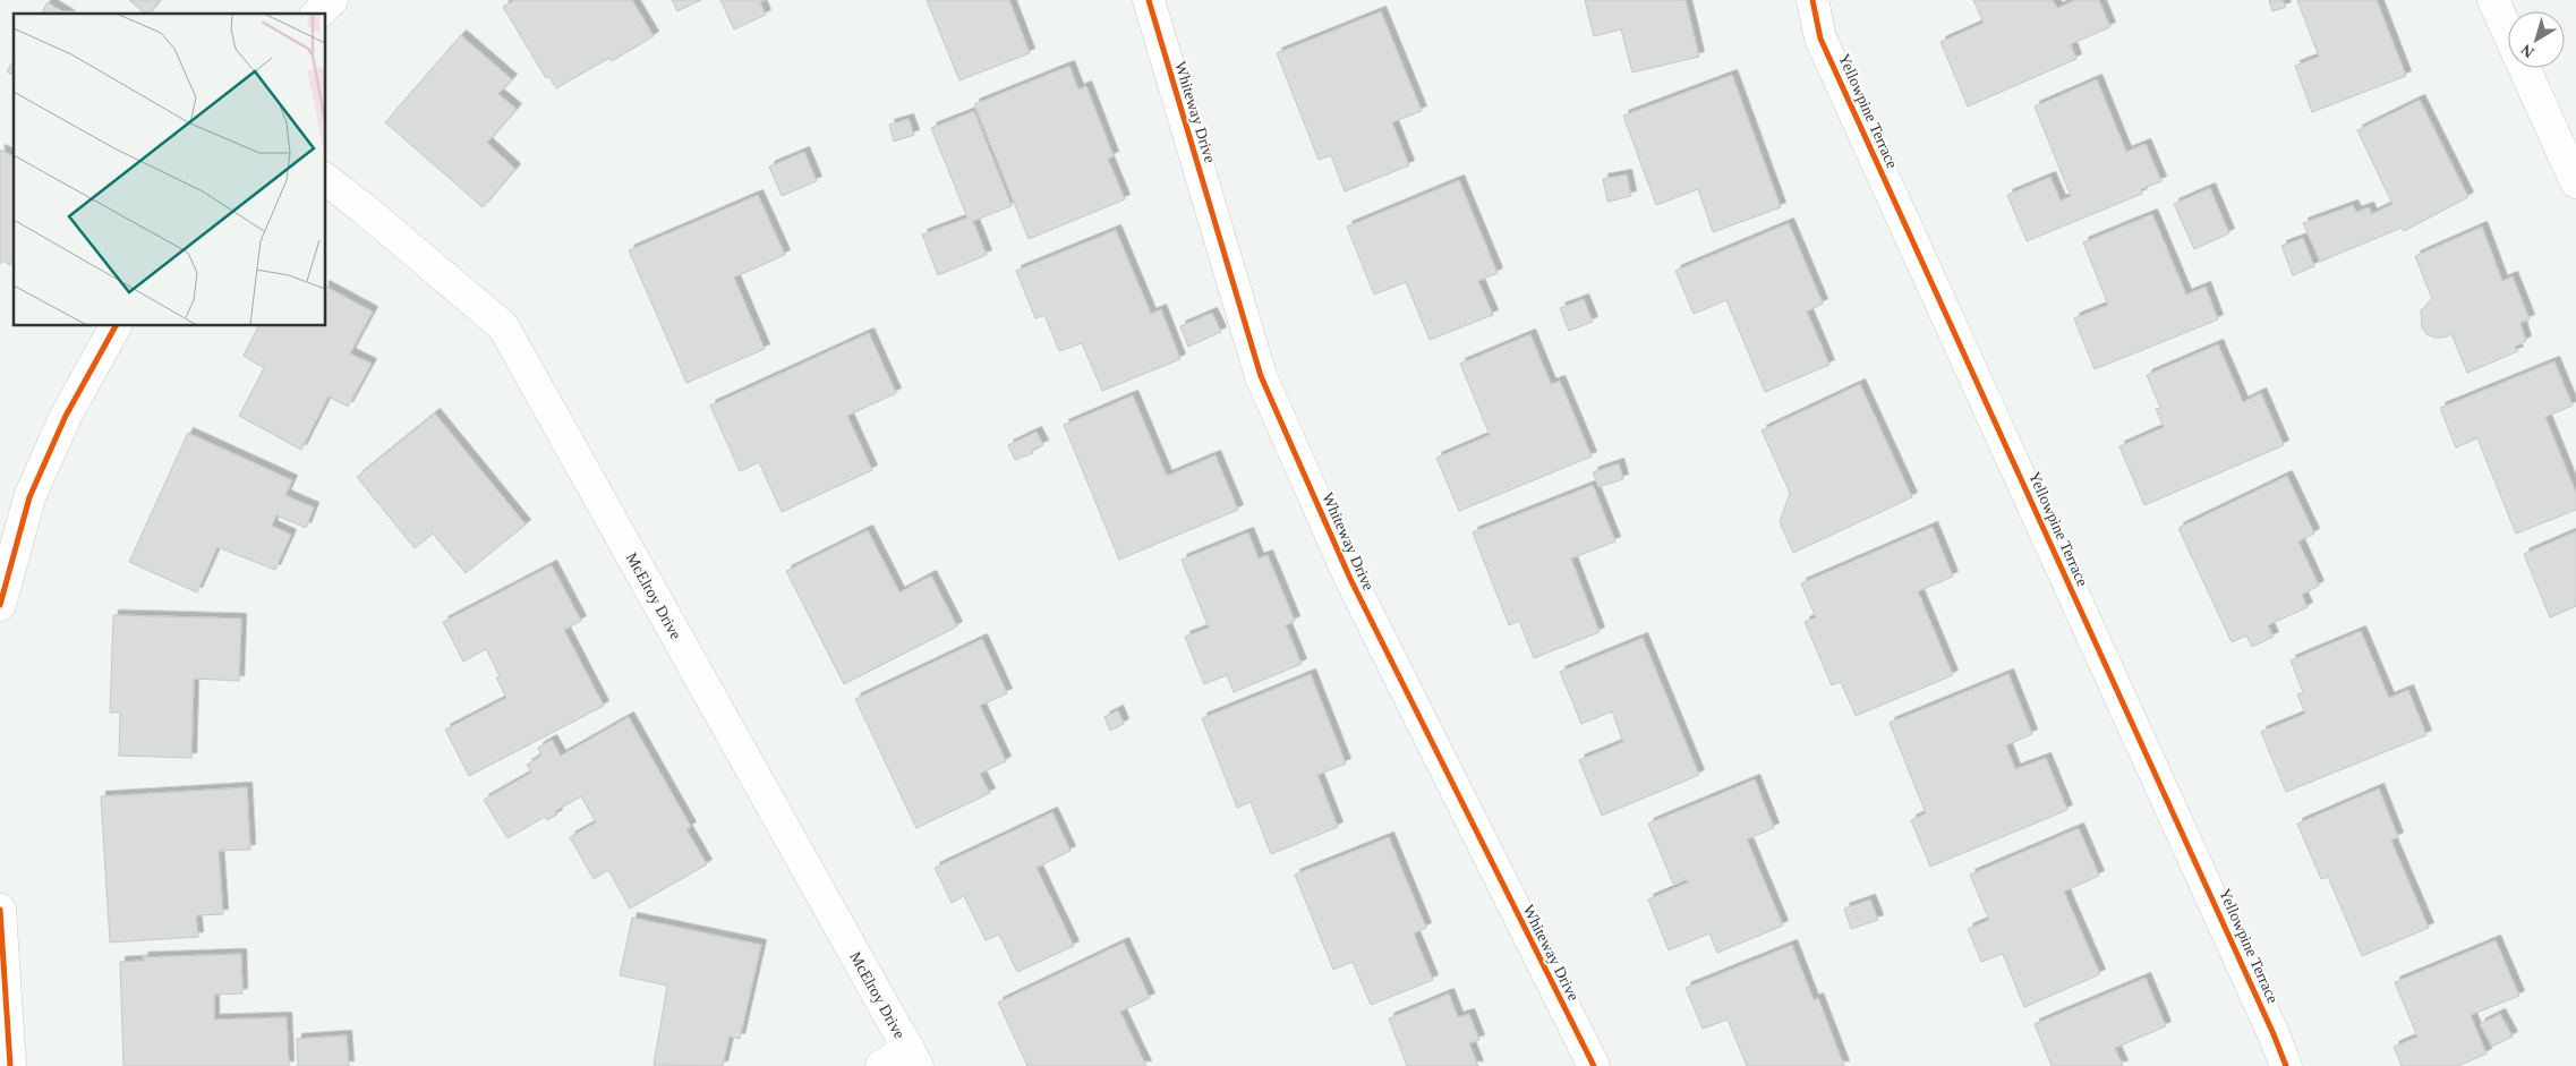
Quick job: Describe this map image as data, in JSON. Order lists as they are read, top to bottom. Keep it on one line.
{"streets":{"street":["Yellowpine Terrace","Whiteway Drive","McElroy Drive"]},"north":"bottom left"}
